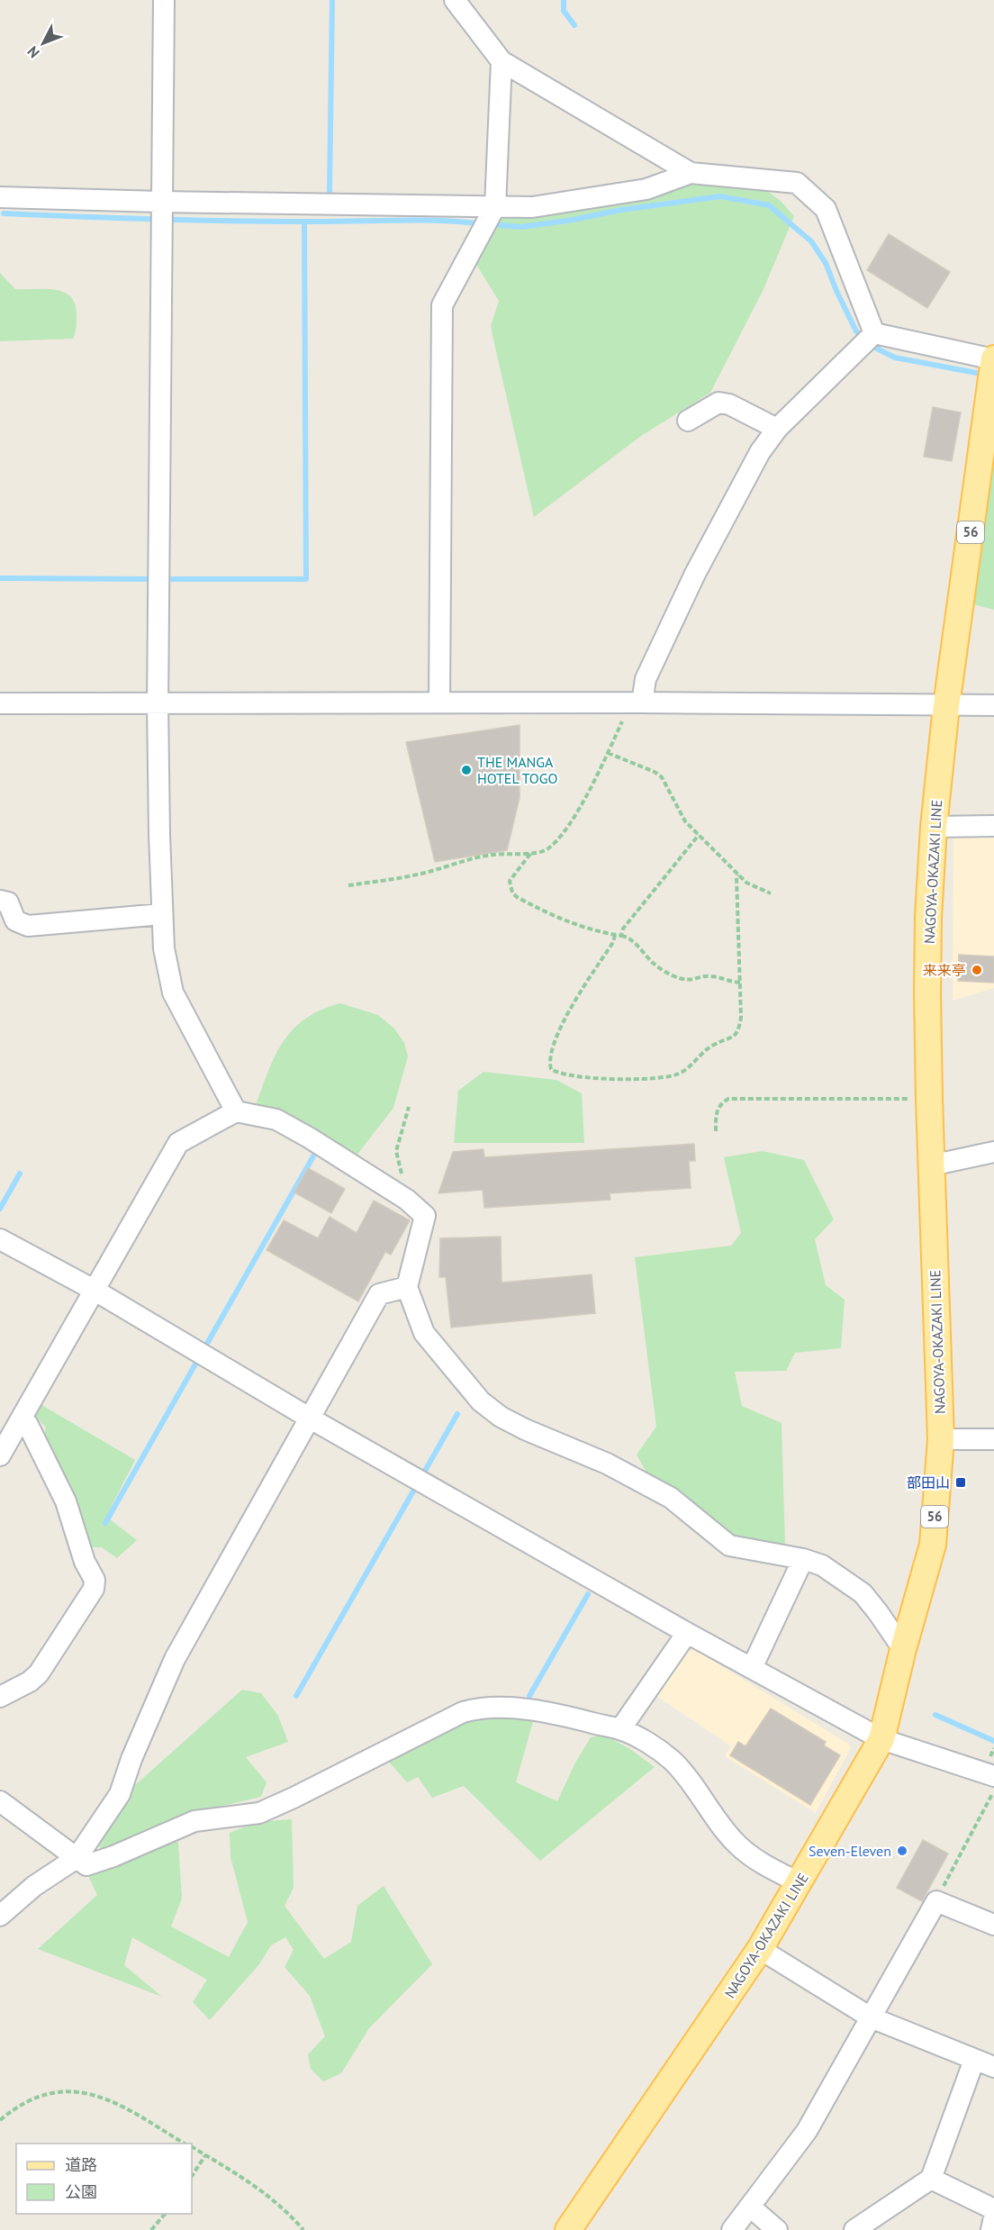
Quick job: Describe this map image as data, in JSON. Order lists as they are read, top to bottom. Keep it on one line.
{"streets":{"main road":["56","NAGOYA-OKAZAKI LINE"]},"places":{"other":["THE MANGA HOTEL TOGO","来来亭","Seven-Eleven"],"transit":["部田山"]},"legend":["道路","公園"],"north":"bottom left"}
